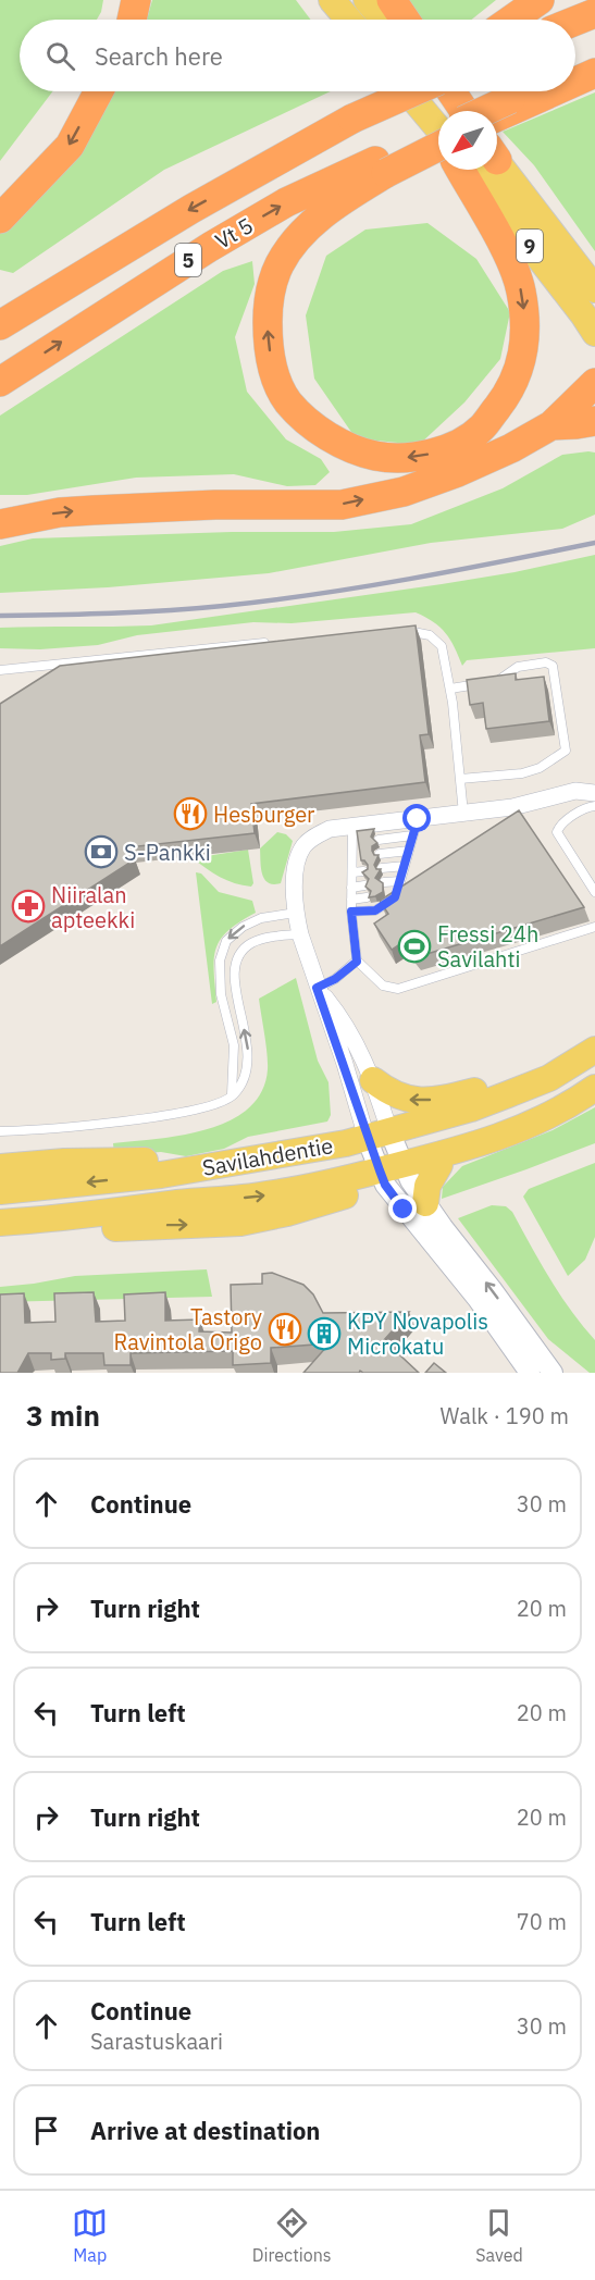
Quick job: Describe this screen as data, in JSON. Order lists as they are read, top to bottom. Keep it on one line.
{"streets":{"highway":["Vt 5","5"],"main road":["9","Savilahdentie"]},"places":{"restaurant":["Hesburger","Tastory Ravintola Origo"],"bank":["S-Pankki"],"pharmacy":["Niiralan apteekki"],"sports":["Fressi 24h Savilahti"],"building":["KPY Novapolis Microkatu"]},"north":"bottom left","page":{"search":"Search here","heading":["3 min","Walk · 190 m"],"list":[["Continue","30 m"],["Turn right","20 m"],["Turn left","20 m"],["Turn right","20 m"],["Turn left","70 m"],["Continue","Sarastuskaari","30 m"],"Arrive at destination"],"nav":["Map","Directions","Saved"]}}
